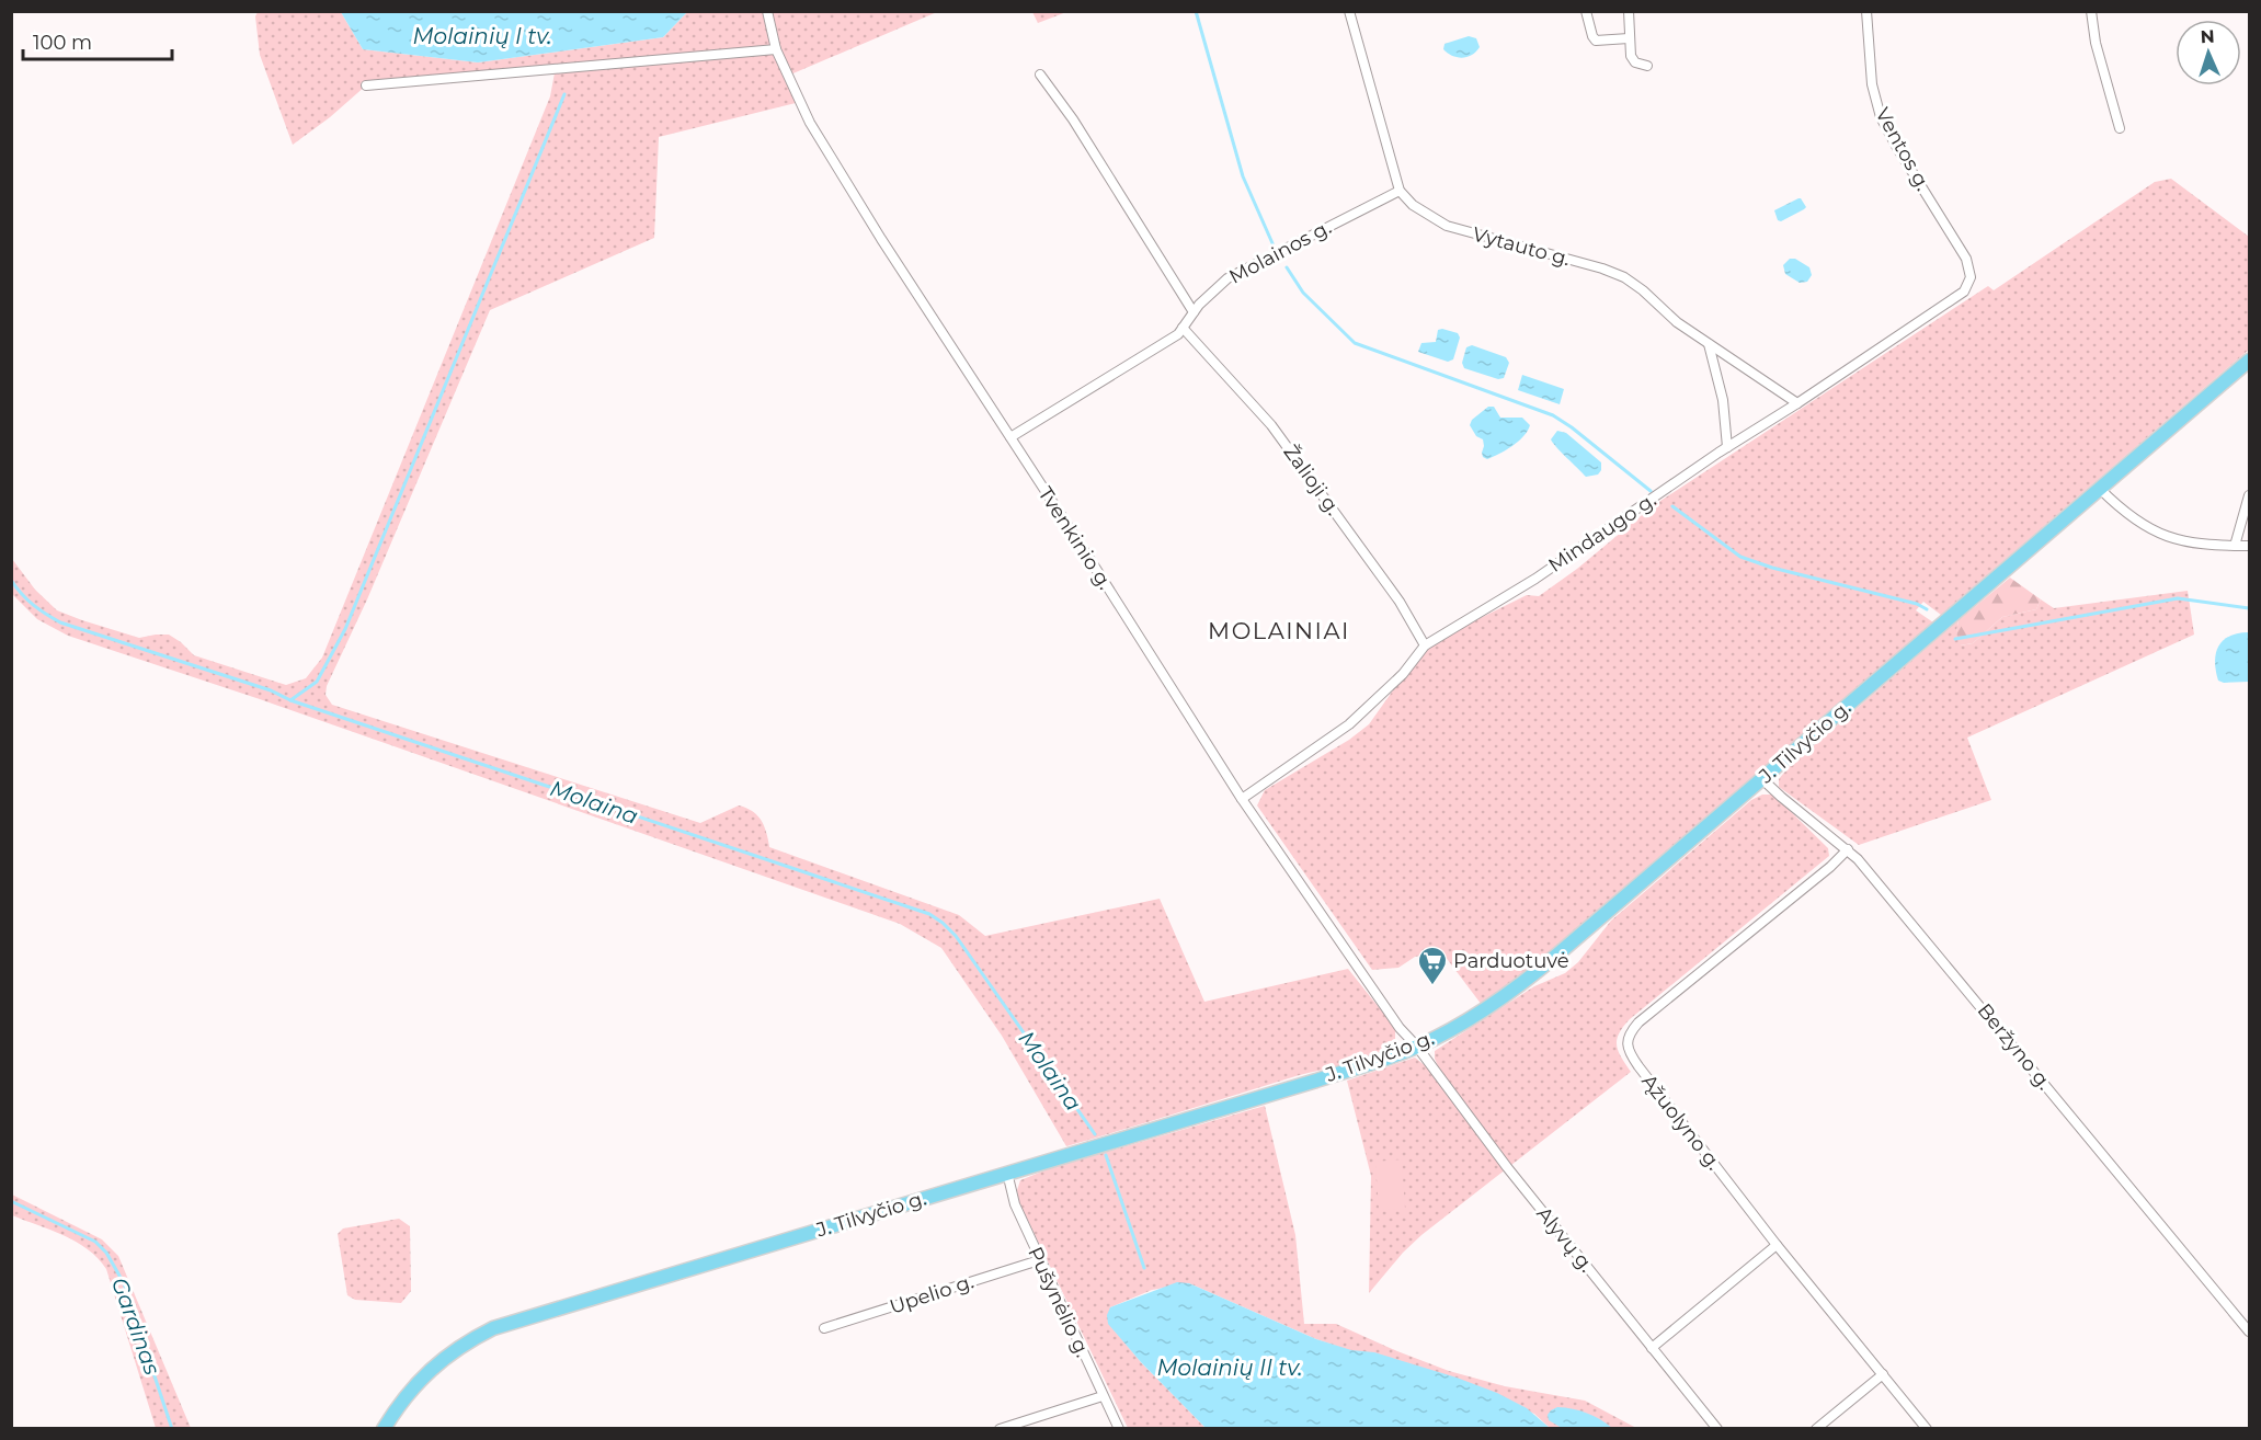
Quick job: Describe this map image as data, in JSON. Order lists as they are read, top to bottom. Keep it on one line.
{"streets":{"main road":["J. Tilvyčio g."],"street":["Ventos g.","Vytauto g.","Molainos g.","Žalioji g.","Mindaugo g.","Tvenkinio g.","Beržyno g.","Ąžuolyno g.","Alyvų g.","Upelio g.","Pušynėlio g."]},"crossings":[["Ventos g.","Mindaugo g."],["Vytauto g.","Molainos g."],["Vytauto g.","Mindaugo g."],["Molainos g.","Žalioji g."],["Molainos g.","Tvenkinio g."],["Žalioji g.","Mindaugo g."],["Mindaugo g.","Tvenkinio g."],["Tvenkinio g.","J. Tilvyčio g."],["Tvenkinio g.","Alyvų g."],["J. Tilvyčio g.","Beržyno g."],["J. Tilvyčio g.","Alyvų g."],["J. Tilvyčio g.","Pušynėlio g."],["Beržyno g.","Ąžuolyno g."],["Upelio g.","Pušynėlio g."]],"districts":["MOLAINIAI"],"water":["Molainių I tv.","Molaina","Gardinas","Molainių II tv."],"places":{"supermarket":["Parduotuvė"]},"scale_bar":"100 m","north":"top"}
